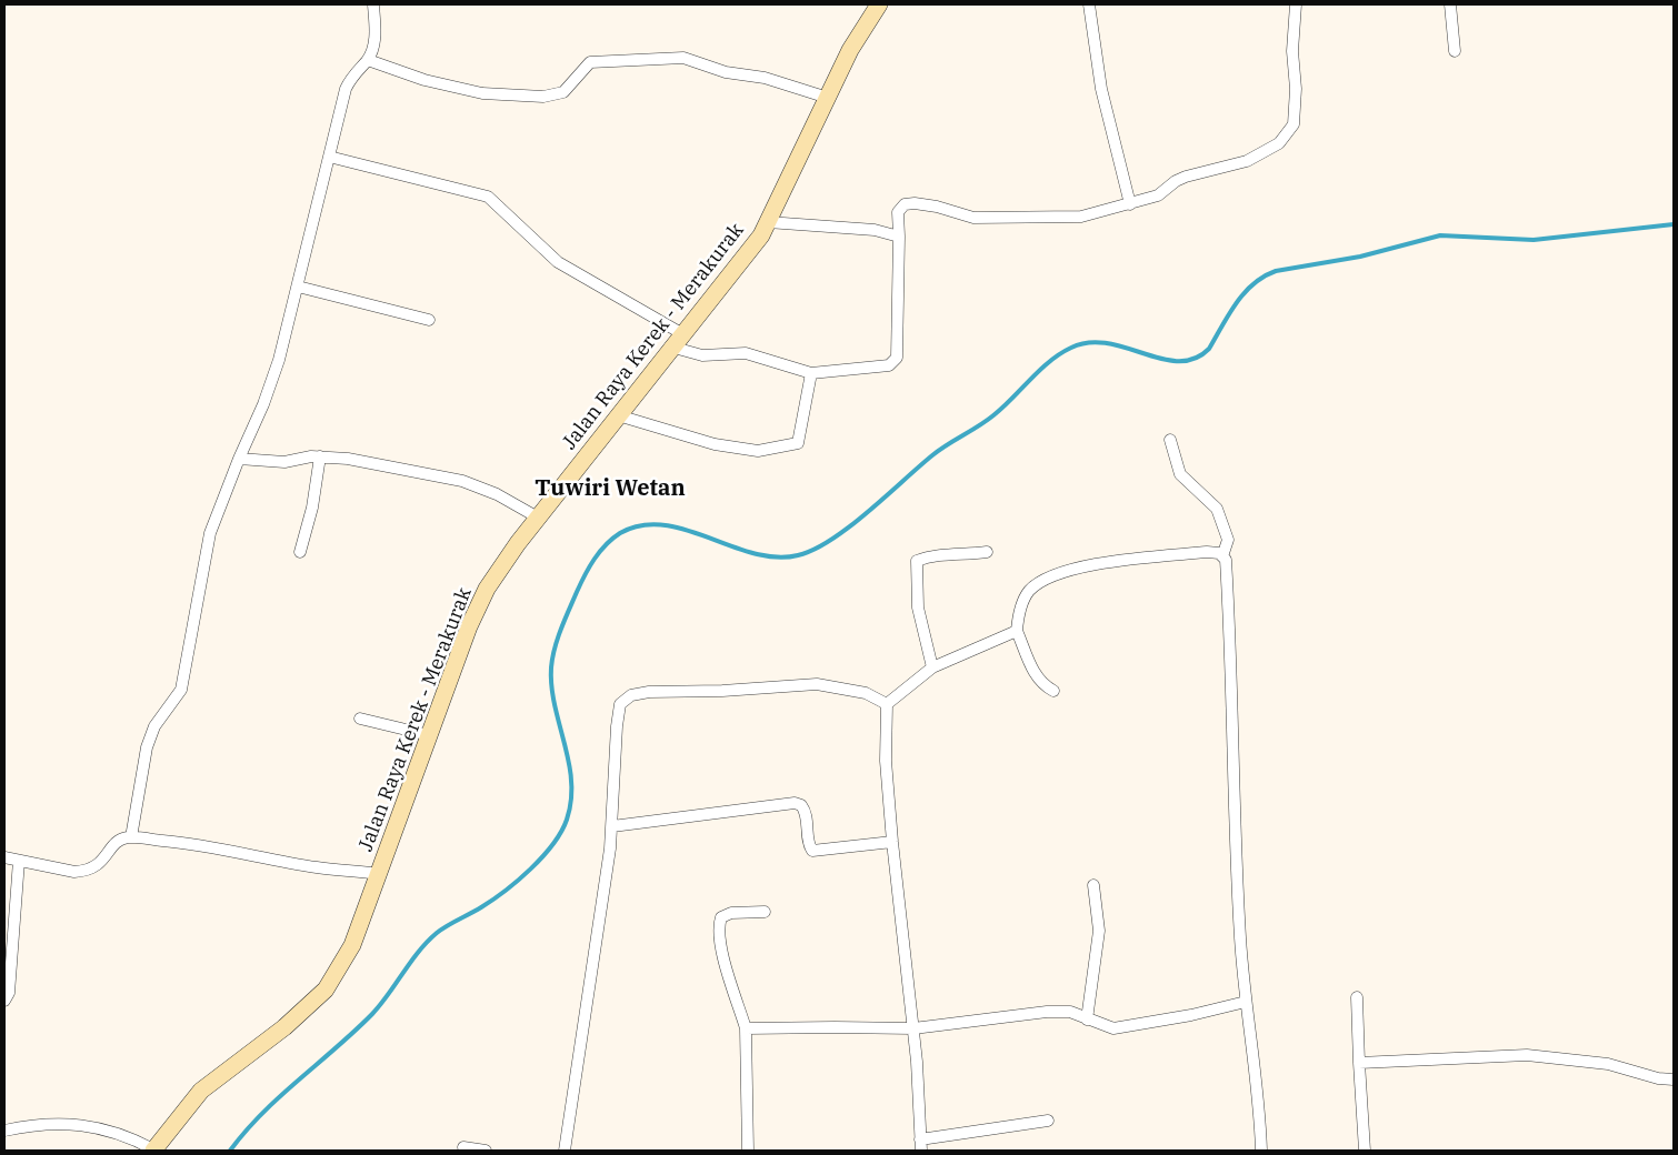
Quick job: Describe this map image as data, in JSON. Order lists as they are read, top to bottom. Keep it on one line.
{"streets":{"main road":["Jalan Raya Kerek - Merakurak"]},"districts":["Tuwiri Wetan"]}
